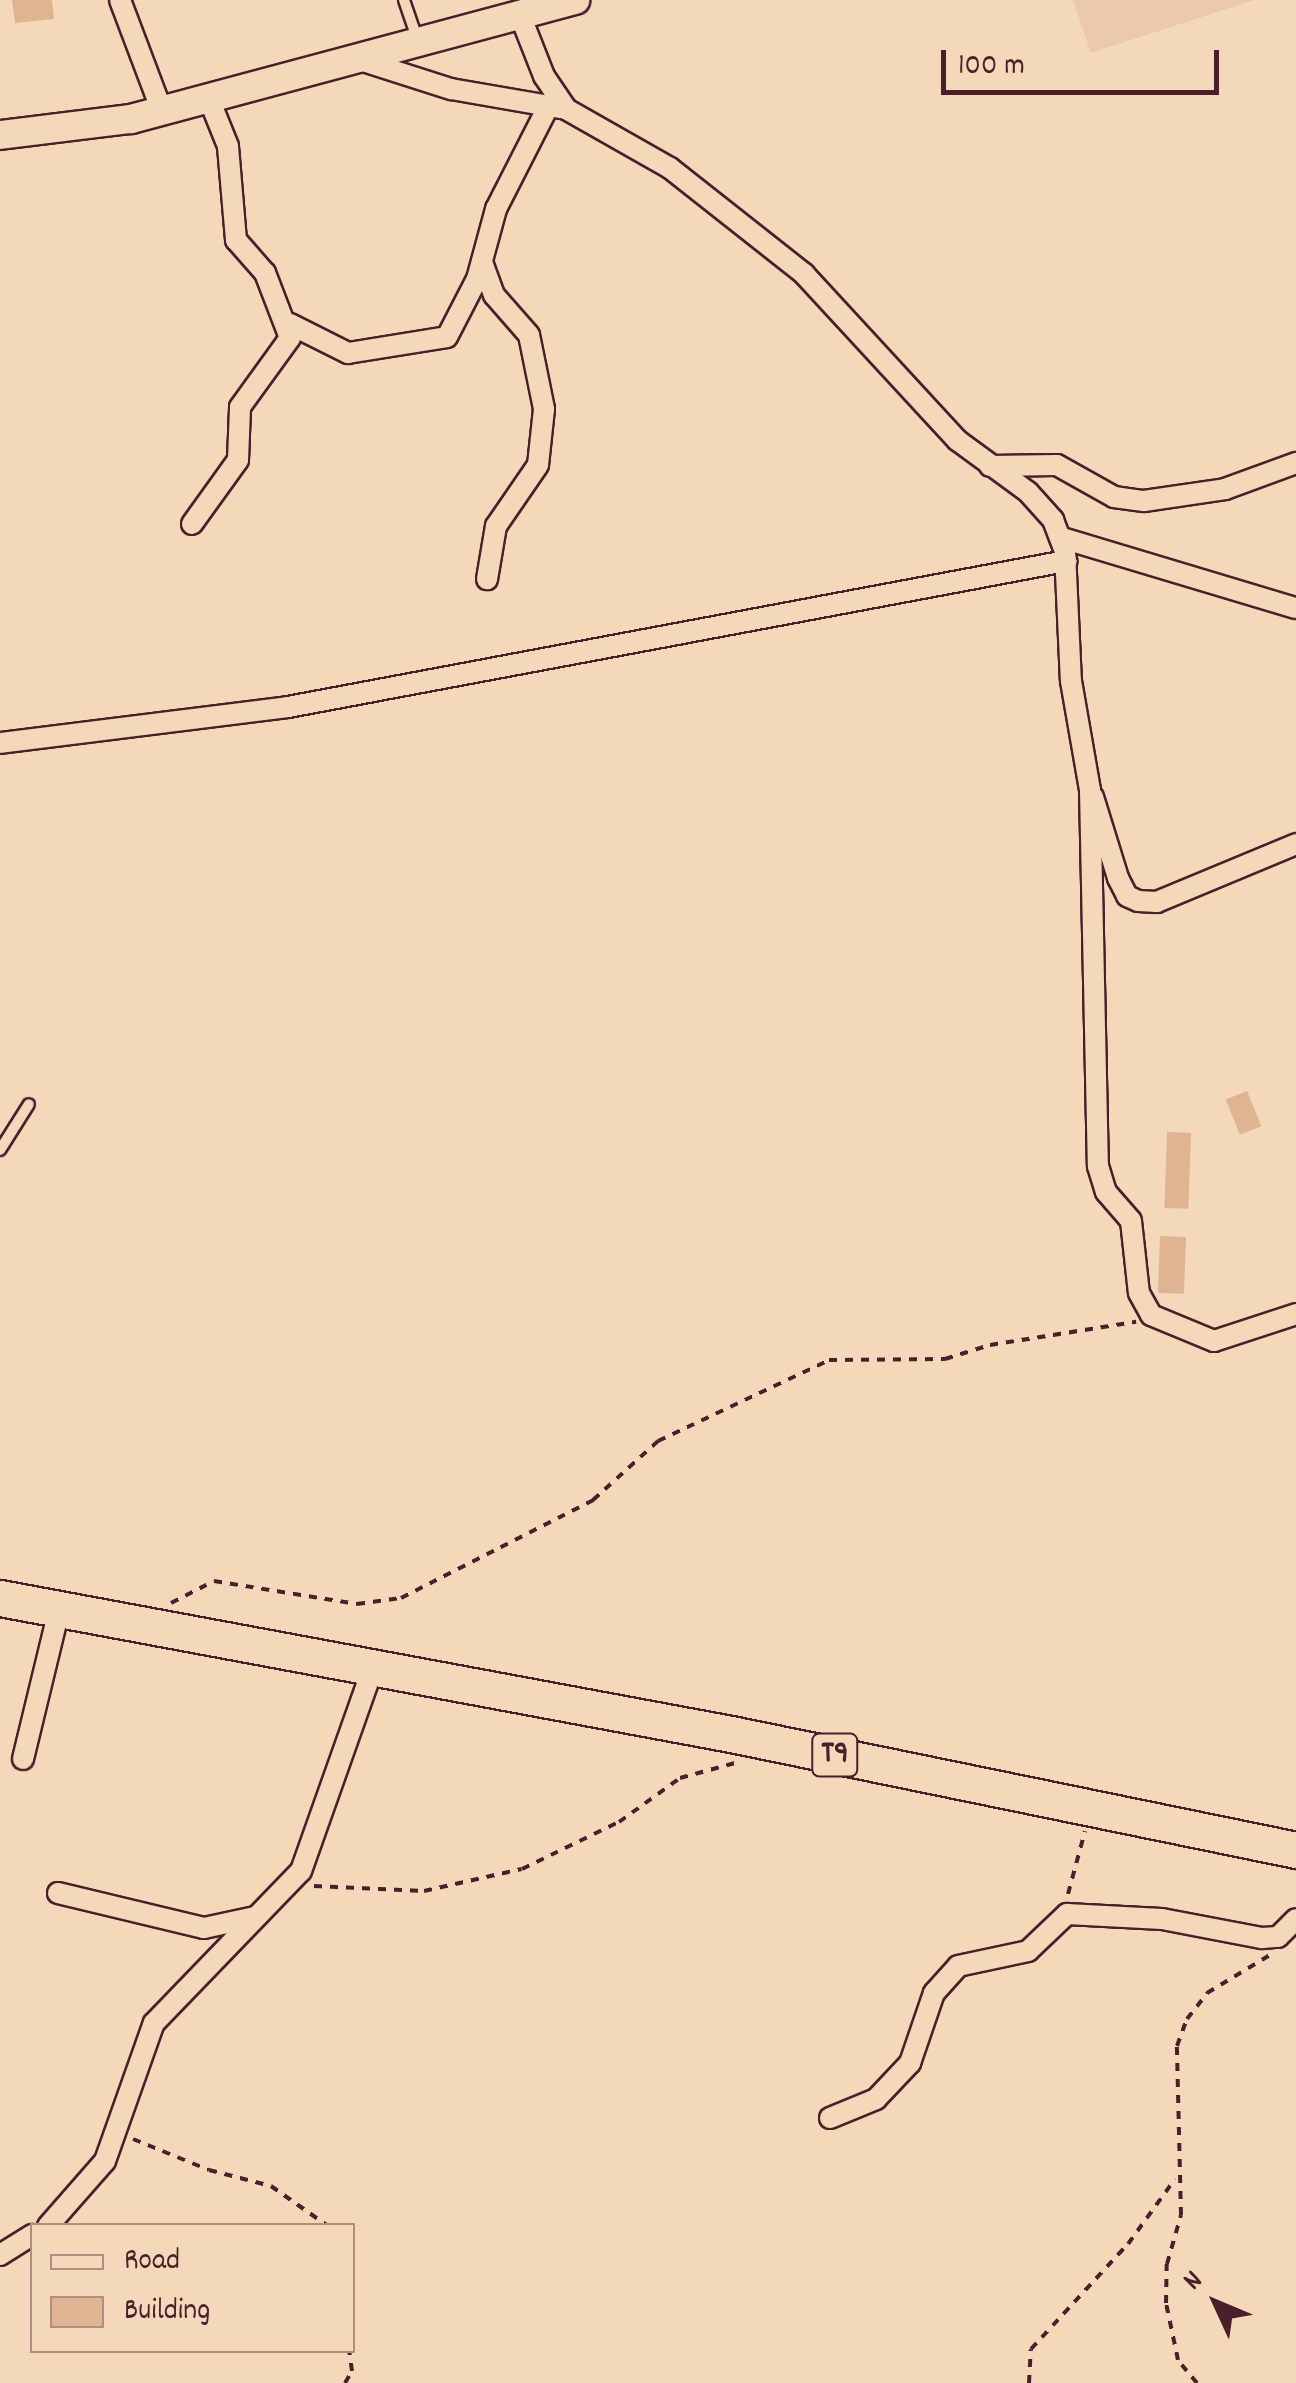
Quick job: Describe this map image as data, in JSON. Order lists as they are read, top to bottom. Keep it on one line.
{"streets":{"highway":["T9"]},"legend":["Road","Building"],"scale_bar":"100 m","north":"top left"}
